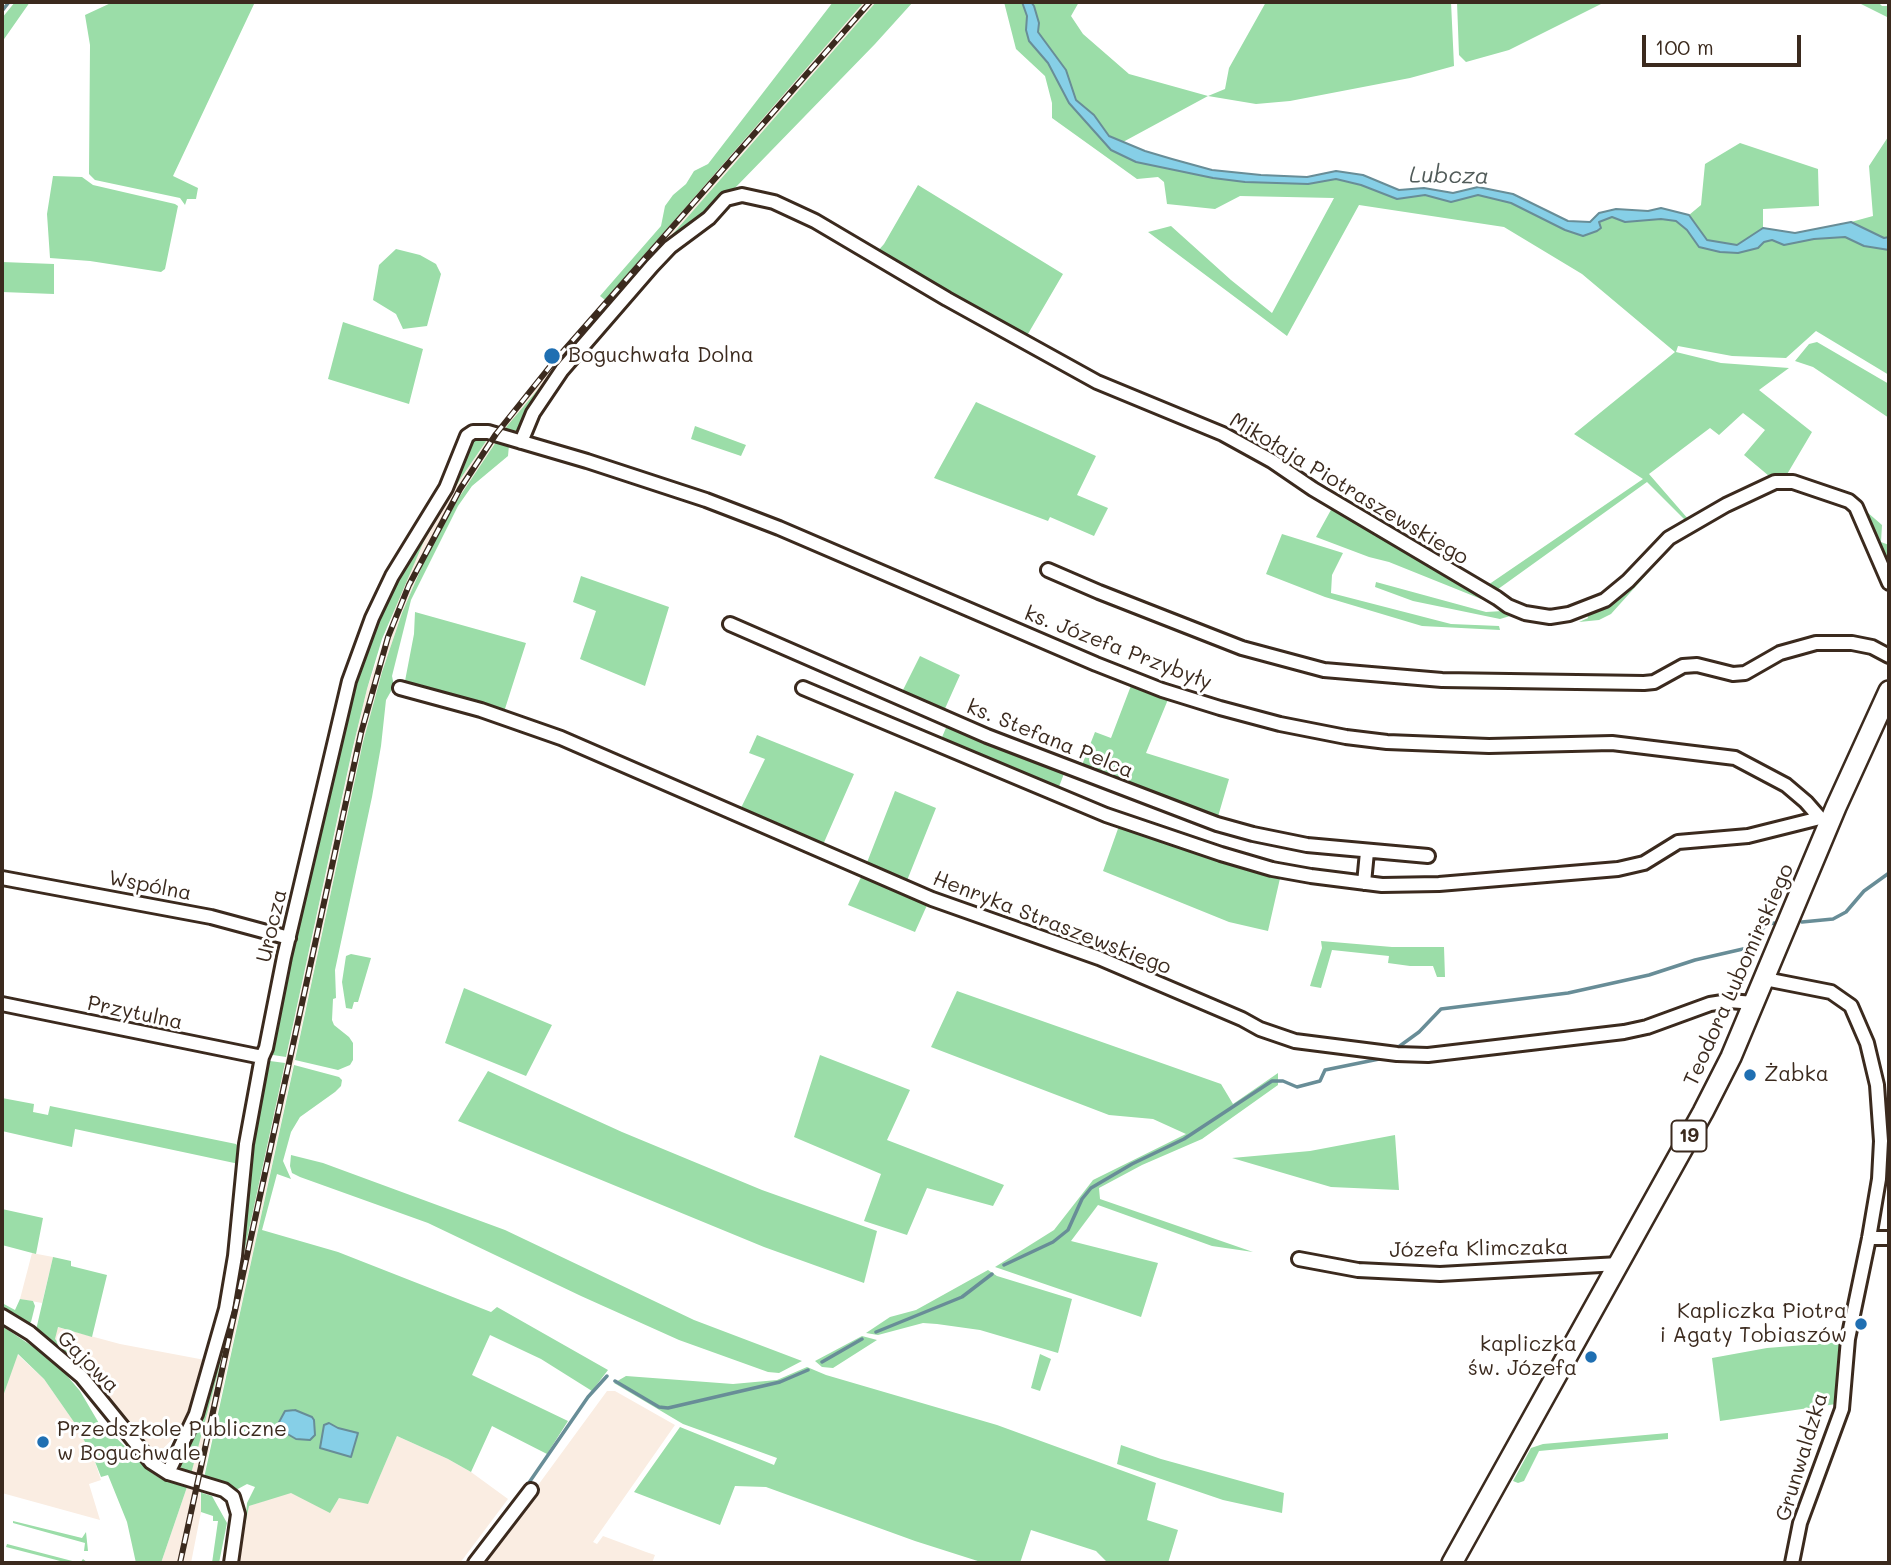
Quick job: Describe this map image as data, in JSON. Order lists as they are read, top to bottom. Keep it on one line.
{"streets":{"highway":["Teodora Lubomirskiego","19"],"street":["Mikołaja Piotraszewskiego","ks. Józefa Przybyły","ks. Stefana Pelca","Wspólna","Henryka Straszewskiego","Urocza","Przytulna","Józefa Klimczaka","Gajowa","Grunwaldzka"]},"crossings":[["Mikołaja Piotraszewskiego","ks. Józefa Przybyły"],["ks. Józefa Przybyły","Urocza"],["ks. Józefa Przybyły","Teodora Lubomirskiego"],["Wspólna","Urocza"],["Henryka Straszewskiego","Teodora Lubomirskiego"],["Urocza","Przytulna"],["Urocza","Gajowa"],["Teodora Lubomirskiego","Józefa Klimczaka"],["Teodora Lubomirskiego","Grunwaldzka"]],"water":["Lubcza"],"places":["Boguchwała Dolna","Żabka","Kapliczka Piotra i Agaty Tobiaszów","kapliczka św. Józefa","Przedszkole Publiczne w Boguchwale"],"scale_bar":"100 m"}
